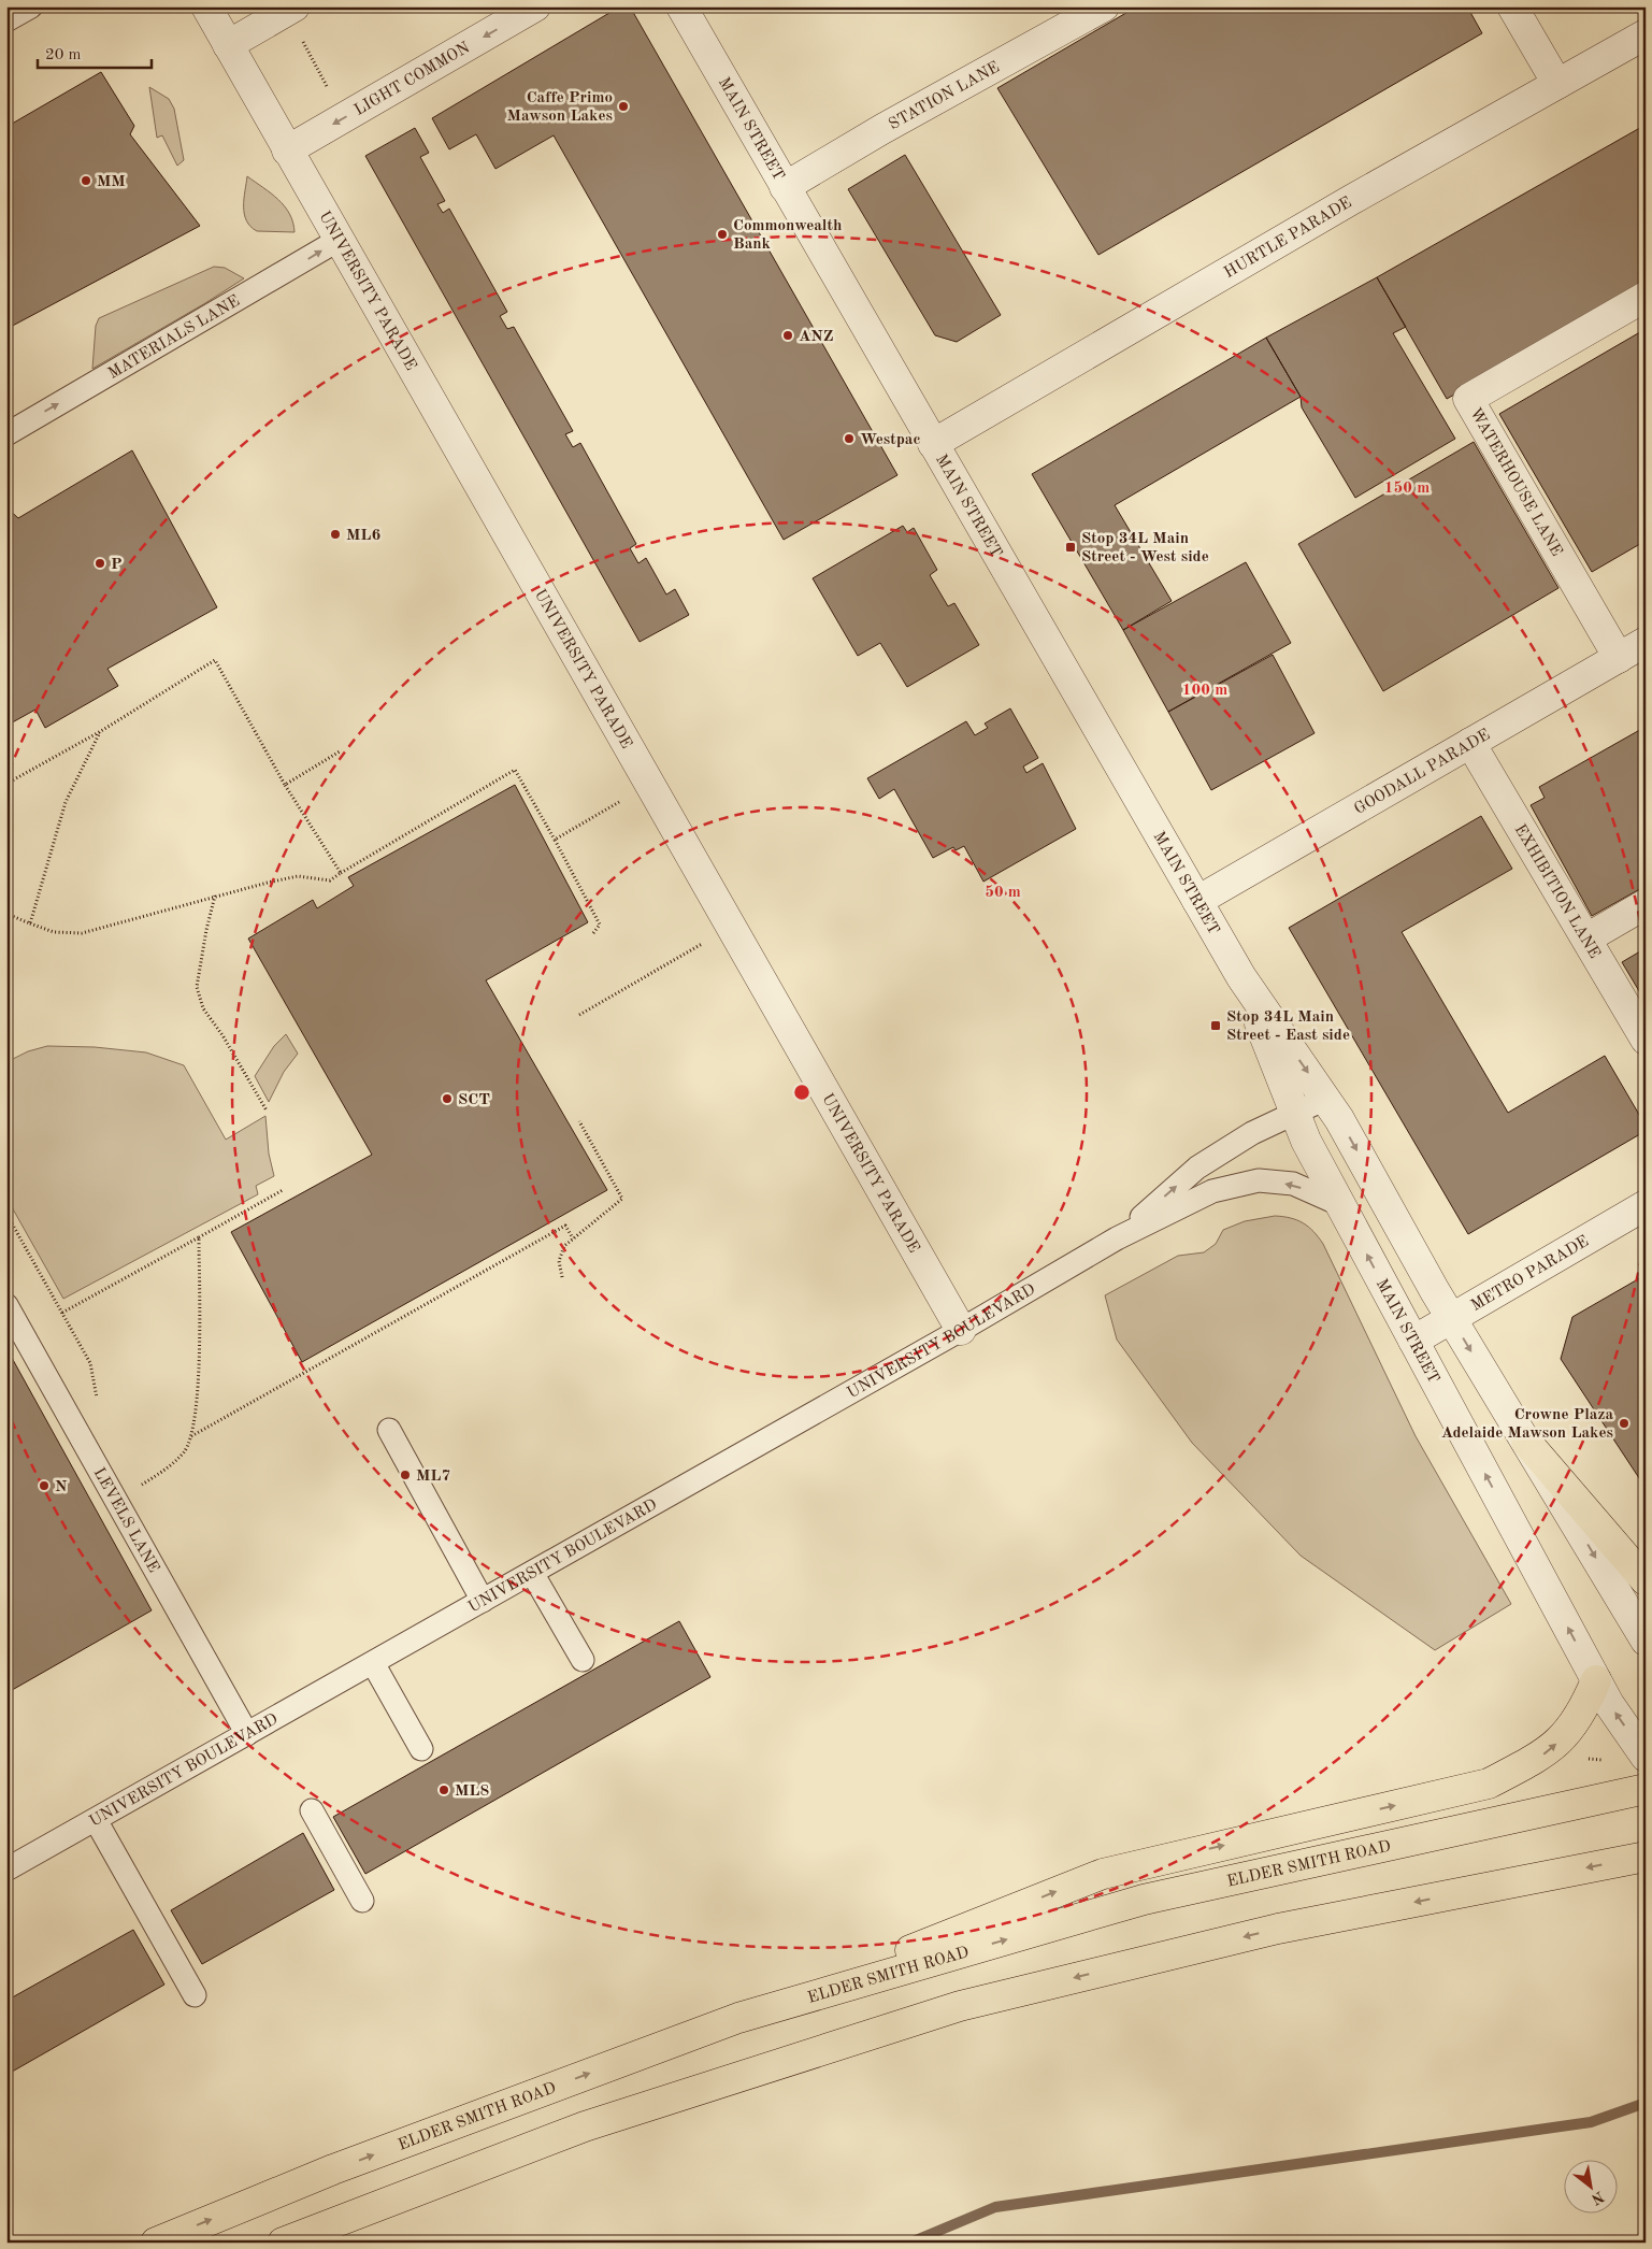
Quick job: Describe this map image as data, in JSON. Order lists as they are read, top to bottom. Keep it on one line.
{"streets":{"main road":["ELDER SMITH ROAD"],"street":["LIGHT COMMON","STATION LANE","MAIN STREET","HURTLE PARADE","UNIVERSITY PARADE","WATERHOUSE LANE","GOODALL PARADE","EXHIBITION LANE","METRO PARADE"],"lane":["MATERIALS LANE","UNIVERSITY BOULEVARD","LEVELS LANE"]},"crossings":[["LIGHT COMMON","UNIVERSITY PARADE"],["STATION LANE","MAIN STREET"],["MAIN STREET","HURTLE PARADE"],["MAIN STREET","GOODALL PARADE"],["MAIN STREET","METRO PARADE"],["MAIN STREET","UNIVERSITY BOULEVARD"],["UNIVERSITY PARADE","MATERIALS LANE"],["UNIVERSITY PARADE","UNIVERSITY BOULEVARD"],["WATERHOUSE LANE","GOODALL PARADE"],["GOODALL PARADE","EXHIBITION LANE"],["UNIVERSITY BOULEVARD","LEVELS LANE"]],"one_way":["LIGHT COMMON","MATERIALS LANE"],"places":{"other":["Caffe Primo Mawson Lakes","MM","Commonwealth Bank","ANZ","Westpac","ML6","P","SCT","Crowne Plaza Adelaide Mawson Lakes","ML7","N","ML8"],"transit":["Stop 34L Main Street - West side","Stop 34L Main Street - East side"]},"scale_bar":"20 m","north":"bottom right","rings":["150 m","100 m","50 m"]}
